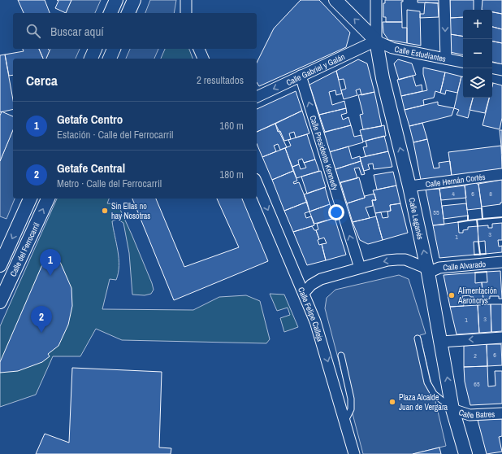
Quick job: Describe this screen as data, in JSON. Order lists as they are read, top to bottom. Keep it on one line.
{"streets":{"street":["Calle Estudiantes","Calle Gabriel y Galán","Calle Presidente Kennedy","Calle Hernán Cortés","Calle Leganés","Calle del Ferrocarril","Calle Alvarado","Calle Felipe Calleja","Calle Batres"]},"crossings":[["Calle Estudiantes","Calle Gabriel y Galán"],["Calle Estudiantes","Calle Leganés"],["Calle Gabriel y Galán","Calle Presidente Kennedy"],["Calle Gabriel y Galán","Calle Leganés"],["Calle Hernán Cortés","Calle Leganés"],["Calle Leganés","Calle Alvarado"],["Calle Leganés","Calle Batres"]],"one_way":["Calle Gabriel y Galán","Calle Presidente Kennedy","Calle Leganés","Calle Felipe Calleja"],"places":["Sin Ellas no hay Nosotras","Alimentación Aaroncrys","Plaza Alcalde Juan de Vergara"],"house_numbers":["4","6","8","55","3","1","3","1","6","2","65"],"page":{"map_buttons":["+","−"],"search":"Buscar aquí","heading":["Cerca","2 resultados"],"list":[{"mark":"1","name":"Getafe Centro","note":"Estación · Calle del Ferrocarril","value":"160 m"},{"mark":"2","name":"Getafe Central","note":"Metro · Calle del Ferrocarril","value":"180 m"}],"pins":["1","2"]}}
